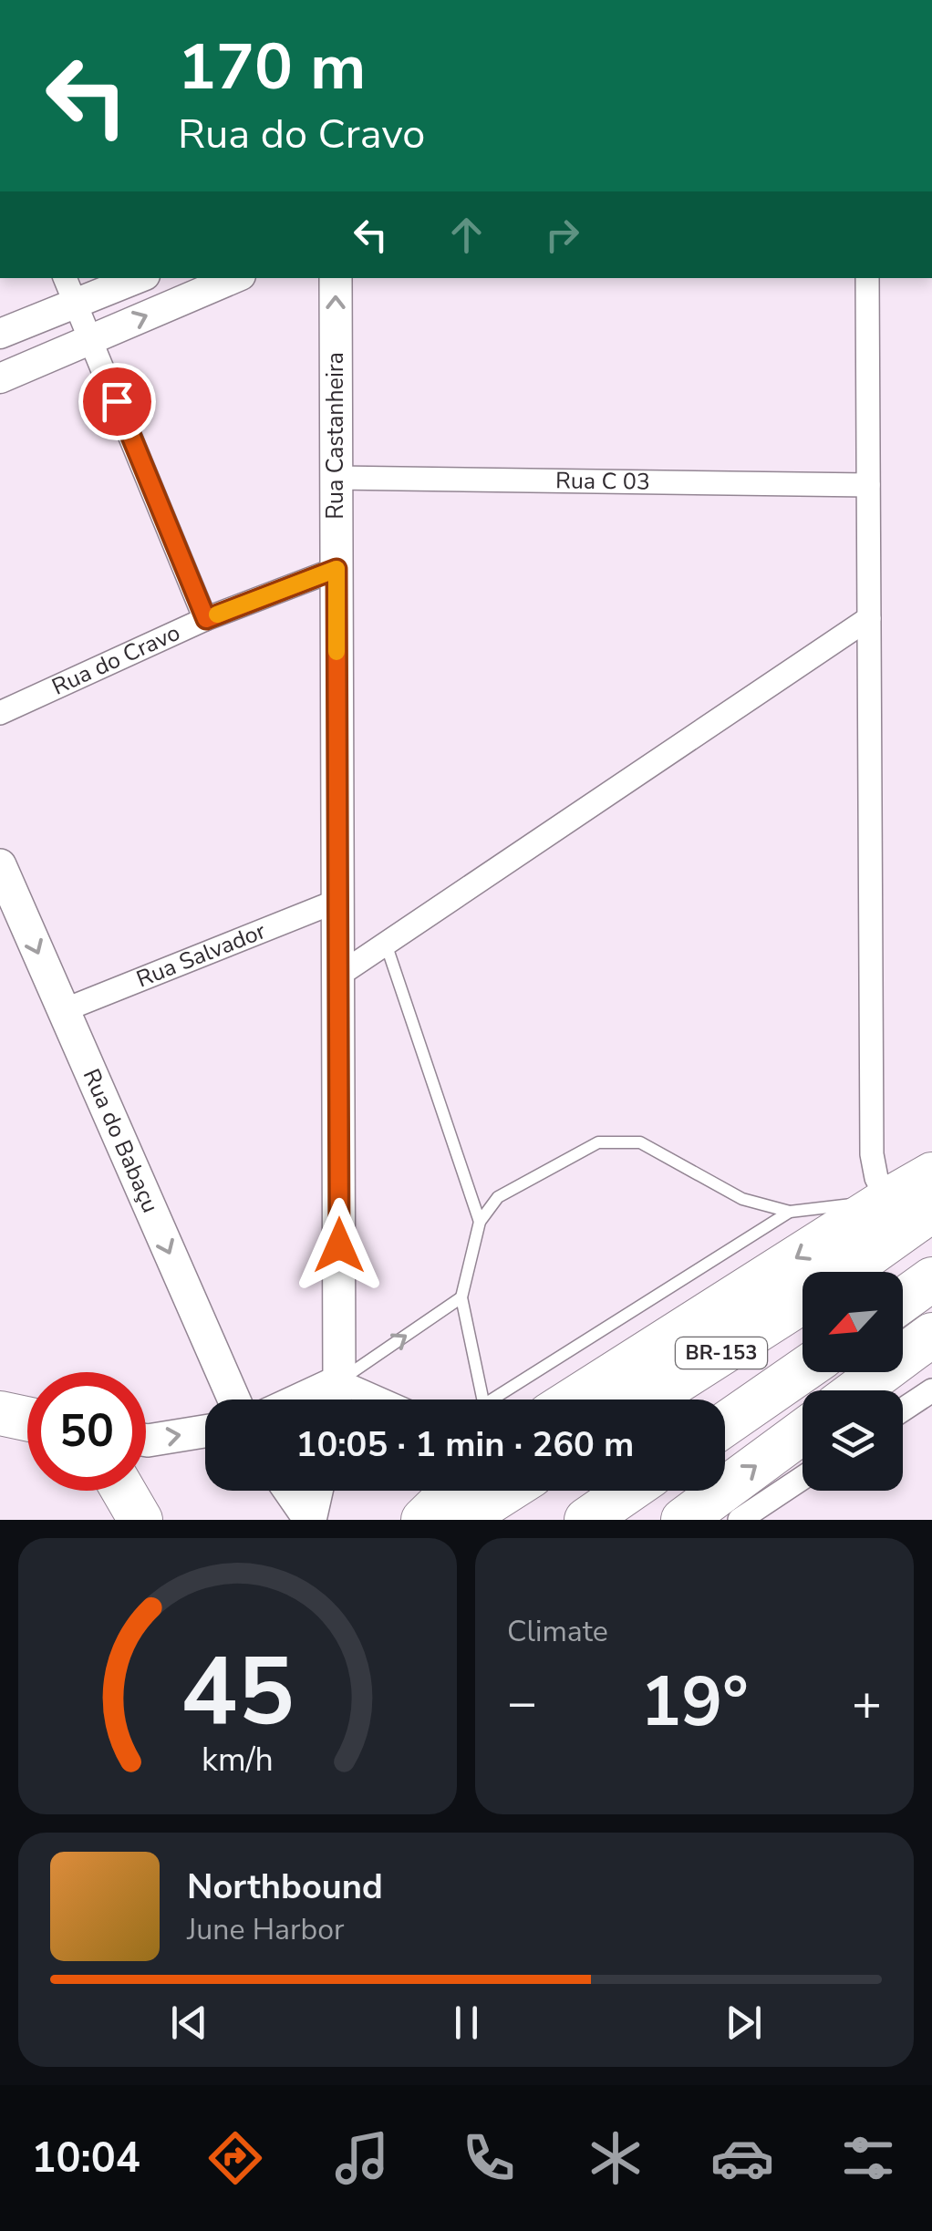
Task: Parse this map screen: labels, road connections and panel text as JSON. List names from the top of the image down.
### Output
{
  "streets": {
    "highway": ["BR-153"],
    "main road": ["Rua Castanheira", "Rua do Babaçu"],
    "street": ["Rua C 03", "Rua do Cravo", "Rua Salvador"]
  },
  "crossings": [
    ["Rua Castanheira", "Rua C 03"],
    ["Rua Castanheira", "Rua do Cravo"],
    ["Rua Castanheira", "Rua Salvador"],
    ["Rua Salvador", "Rua do Babaçu"]
  ],
  "one_way": ["Rua do Babaçu"],
  "north": "bottom left",
  "page": {
    "turn": ["170 m", "Rua do Cravo"],
    "limit": "50",
    "trip": "10:05 · 1 min · 260 m",
    "tile": "Climate",
    "heat": ["−", "19°", "+"],
    "song": ["Northbound", "June Harbor"],
    "tabs": "10:04",
    "gauge": ["45", "km/h"]
  }
}
